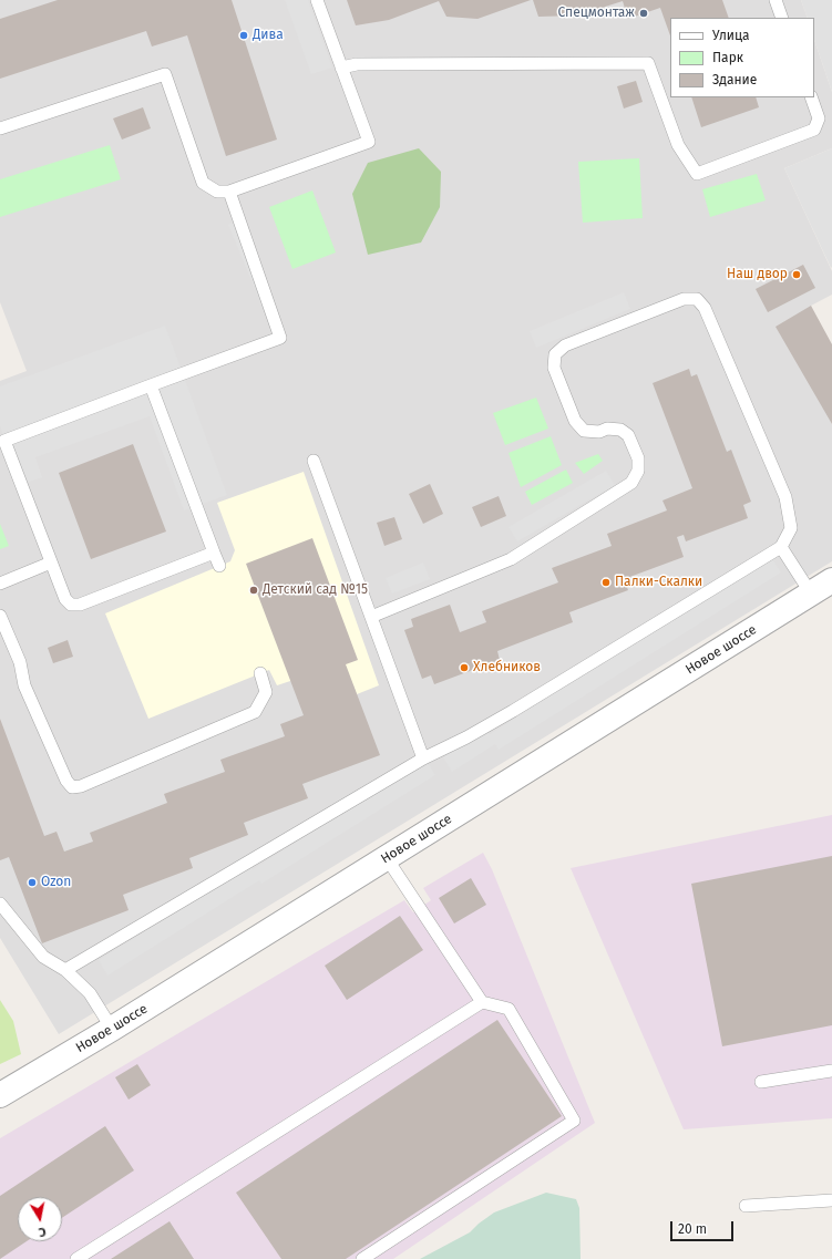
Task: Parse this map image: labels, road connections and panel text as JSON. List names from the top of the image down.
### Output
{
  "streets": {
    "street": ["Новое шоссе"]
  },
  "places": [
    "Спецмонтаж",
    "Дива",
    "Наш двор",
    "Палки-Скалки",
    "Детский сад №15",
    "Хлебников",
    "Ozon"
  ],
  "legend": ["Улица", "Парк", "Здание"],
  "scale_bar": "20 m",
  "north": "bottom"
}
